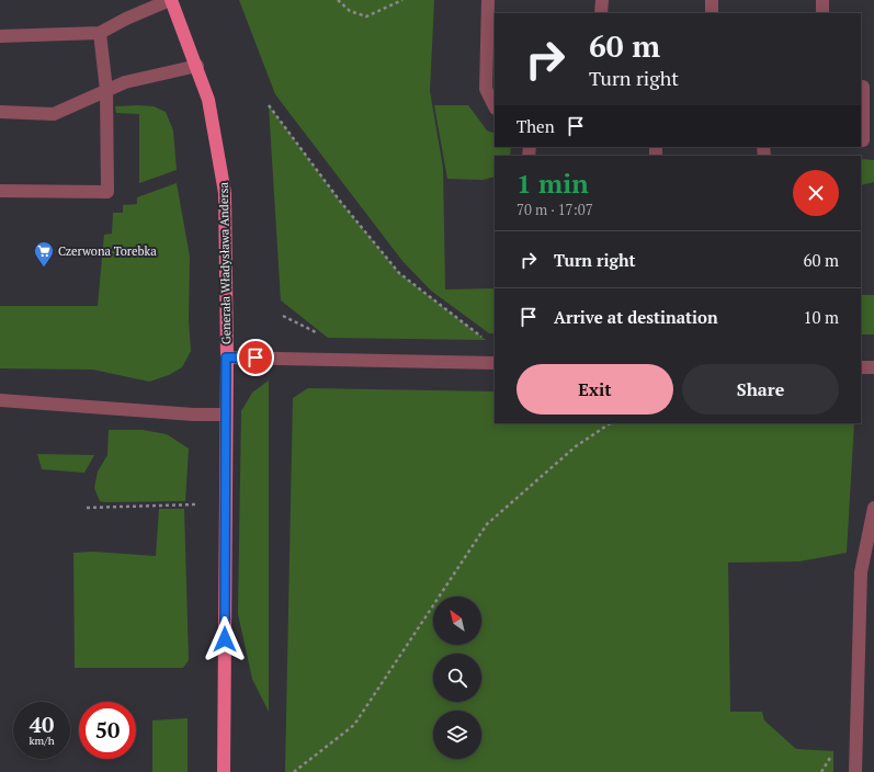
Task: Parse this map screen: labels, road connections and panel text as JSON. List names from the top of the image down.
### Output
{
  "streets": {
    "main road": ["Generała Władysława Andersa"]
  },
  "places": {
    "supermarket": ["Czerwona Torebka"]
  },
  "north": "top left",
  "page": {
    "turn": ["60 m", "Turn right"],
    "then": "Then",
    "heading": ["1 min", "70 m · 17:07"],
    "list": [
      {
        "name": "Turn right",
        "value": "60 m"
      },
      {
        "name": "Arrive at destination",
        "value": "10 m"
      }
    ],
    "buttons": ["Exit", "Share"],
    "speed": "40 km/h",
    "limit": "50"
  }
}
